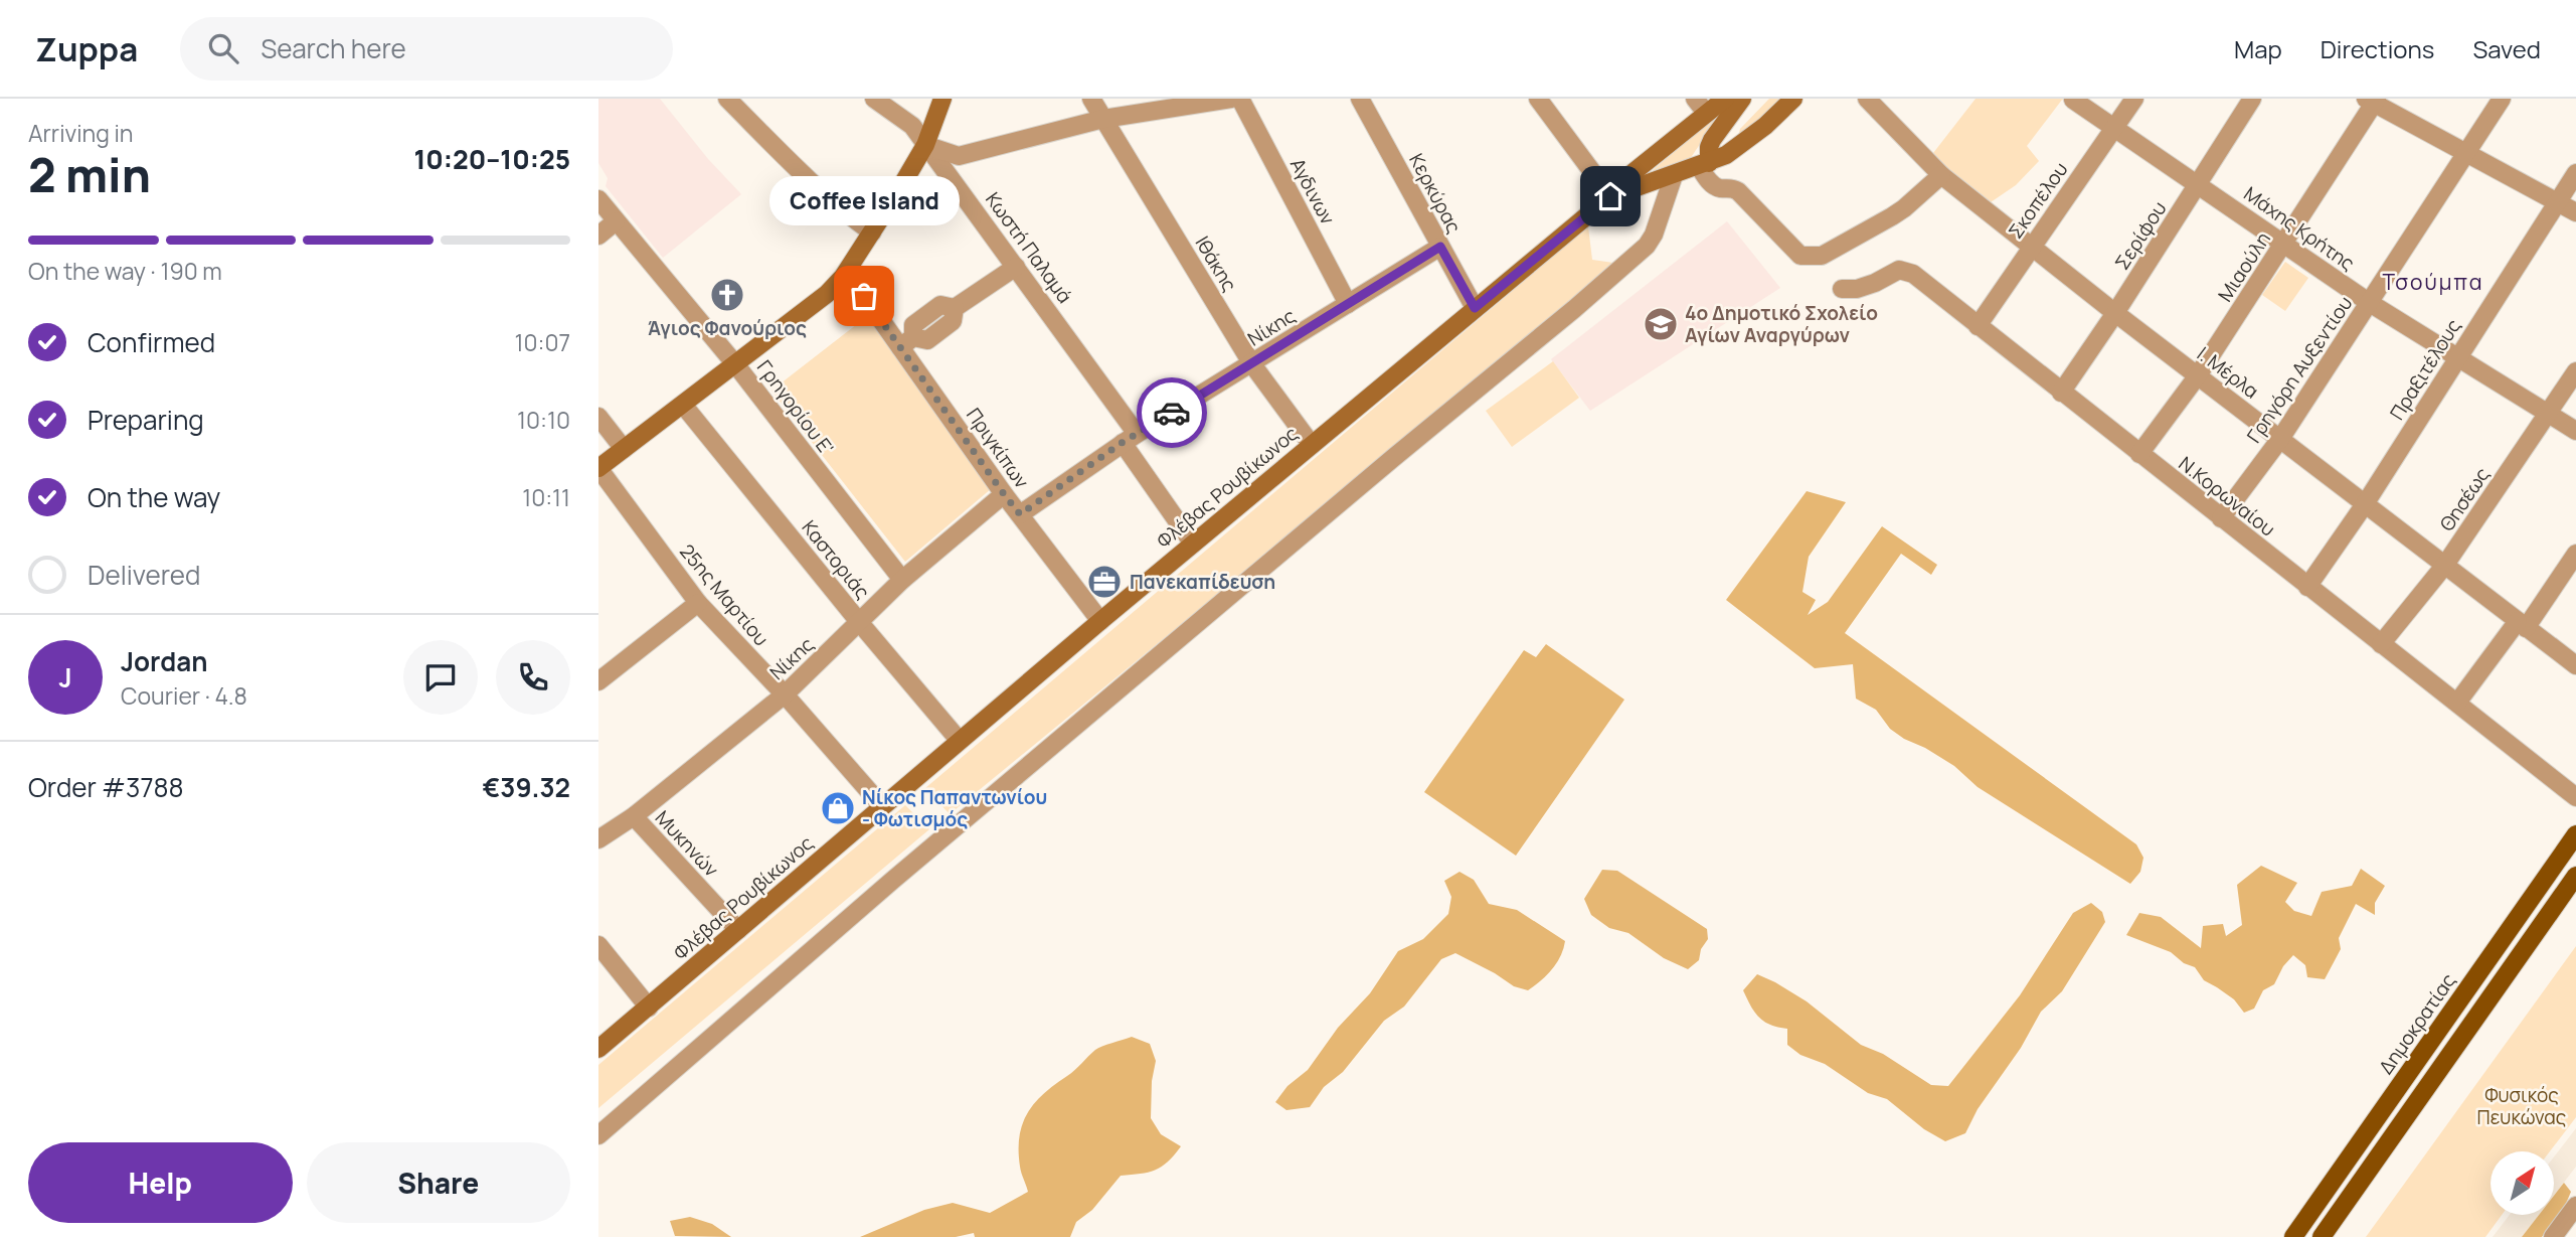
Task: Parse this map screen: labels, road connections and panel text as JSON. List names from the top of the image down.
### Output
{
  "streets": {
    "main road": ["Δημοκρατίας"],
    "street": [
      "Αγδινων",
      "Κερκύρας",
      "Σκοπέλου",
      "Μάχης Κρήτης",
      "Σερίφου",
      "Κωστή Παλαμά",
      "Ιθάκης",
      "Μιαούλη",
      "Νίκης",
      "Γρηγόρη Αυξεντίου",
      "Πραξιτέλους",
      "Ι. Μέρλα",
      "Γρηγορίου Ε'",
      "Πριγκίπων",
      "Φλέβας Ρουβίκωνος",
      "Ν.Κορωναίου",
      "Θησέως",
      "Καστοριάς",
      "25ης Μαρτίου",
      "Μυκηνών"
    ]
  },
  "crossings": [
    ["Αγδινων", "Νίκης"],
    ["Κερκύρας", "Νίκης"],
    ["Κερκύρας", "Φλέβας Ρουβίκωνος"],
    ["Σκοπέλου", "Μάχης Κρήτης"],
    ["Σκοπέλου", "Ι. Μέρλα"],
    ["Σκοπέλου", "Ν.Κορωναίου"],
    ["Μάχης Κρήτης", "Σερίφου"],
    ["Μάχης Κρήτης", "Μιαούλη"],
    ["Μάχης Κρήτης", "Γρηγόρη Αυξεντίου"],
    ["Μάχης Κρήτης", "Πραξιτέλους"],
    ["Μάχης Κρήτης", "Θησέως"],
    ["Σερίφου", "Ι. Μέρλα"],
    ["Σερίφου", "Ν.Κορωναίου"],
    ["Κωστή Παλαμά", "Νίκης"],
    ["Κωστή Παλαμά", "Φλέβας Ρουβίκωνος"],
    ["Ιθάκης", "Νίκης"],
    ["Ιθάκης", "Φλέβας Ρουβίκωνος"],
    ["Μιαούλη", "Ι. Μέρλα"],
    ["Μιαούλη", "Ν.Κορωναίου"],
    ["Νίκης", "Γρηγορίου Ε'"],
    ["Νίκης", "Πριγκίπων"],
    ["Νίκης", "Καστοριάς"],
    ["Νίκης", "25ης Μαρτίου"],
    ["Νίκης", "Μυκηνών"],
    ["Γρηγόρη Αυξεντίου", "Ι. Μέρλα"],
    ["Γρηγόρη Αυξεντίου", "Ν.Κορωναίου"],
    ["Πραξιτέλους", "Ι. Μέρλα"],
    ["Πραξιτέλους", "Ν.Κορωναίου"],
    ["Ι. Μέρλα", "Θησέως"],
    ["Πριγκίπων", "Φλέβας Ρουβίκωνος"],
    ["Φλέβας Ρουβίκωνος", "Καστοριάς"],
    ["Φλέβας Ρουβίκωνος", "25ης Μαρτίου"],
    ["Φλέβας Ρουβίκωνος", "Μυκηνών"],
    ["Ν.Κορωναίου", "Θησέως"]
  ],
  "districts": ["Τσούμπα"],
  "parks": ["Φυσικός Πευκώνας"],
  "places": {
    "church": ["Άγιος Φανούριος"],
    "other": ["Coffee Island"],
    "school or university": ["4ο Δημοτικό Σχολείο Αγίων Αναργύρων"],
    "office": ["Πανεκαπίδευση"],
    "shop": ["Νίκος Παπαντωνίου - Φωτισμός"]
  },
  "north": "top right",
  "page": {
    "header": "Zuppa",
    "search": "Search here",
    "nav": ["Map", "Directions", "Saved"],
    "heading": ["2 min", "Arriving in", "10:20–10:25"],
    "panel": [
      "Jordan",
      "Courier · 4.8",
      "Order #3788",
      "€39.32"
    ],
    "bubble": "Coffee Island",
    "bar": "On the way · 190 m",
    "list": [
      ["Confirmed", "10:07"],
      ["Preparing", "10:10"],
      ["On the way", "10:11"],
      "Delivered"
    ],
    "round": "J",
    "buttons": ["Help", "Share"]
  }
}
